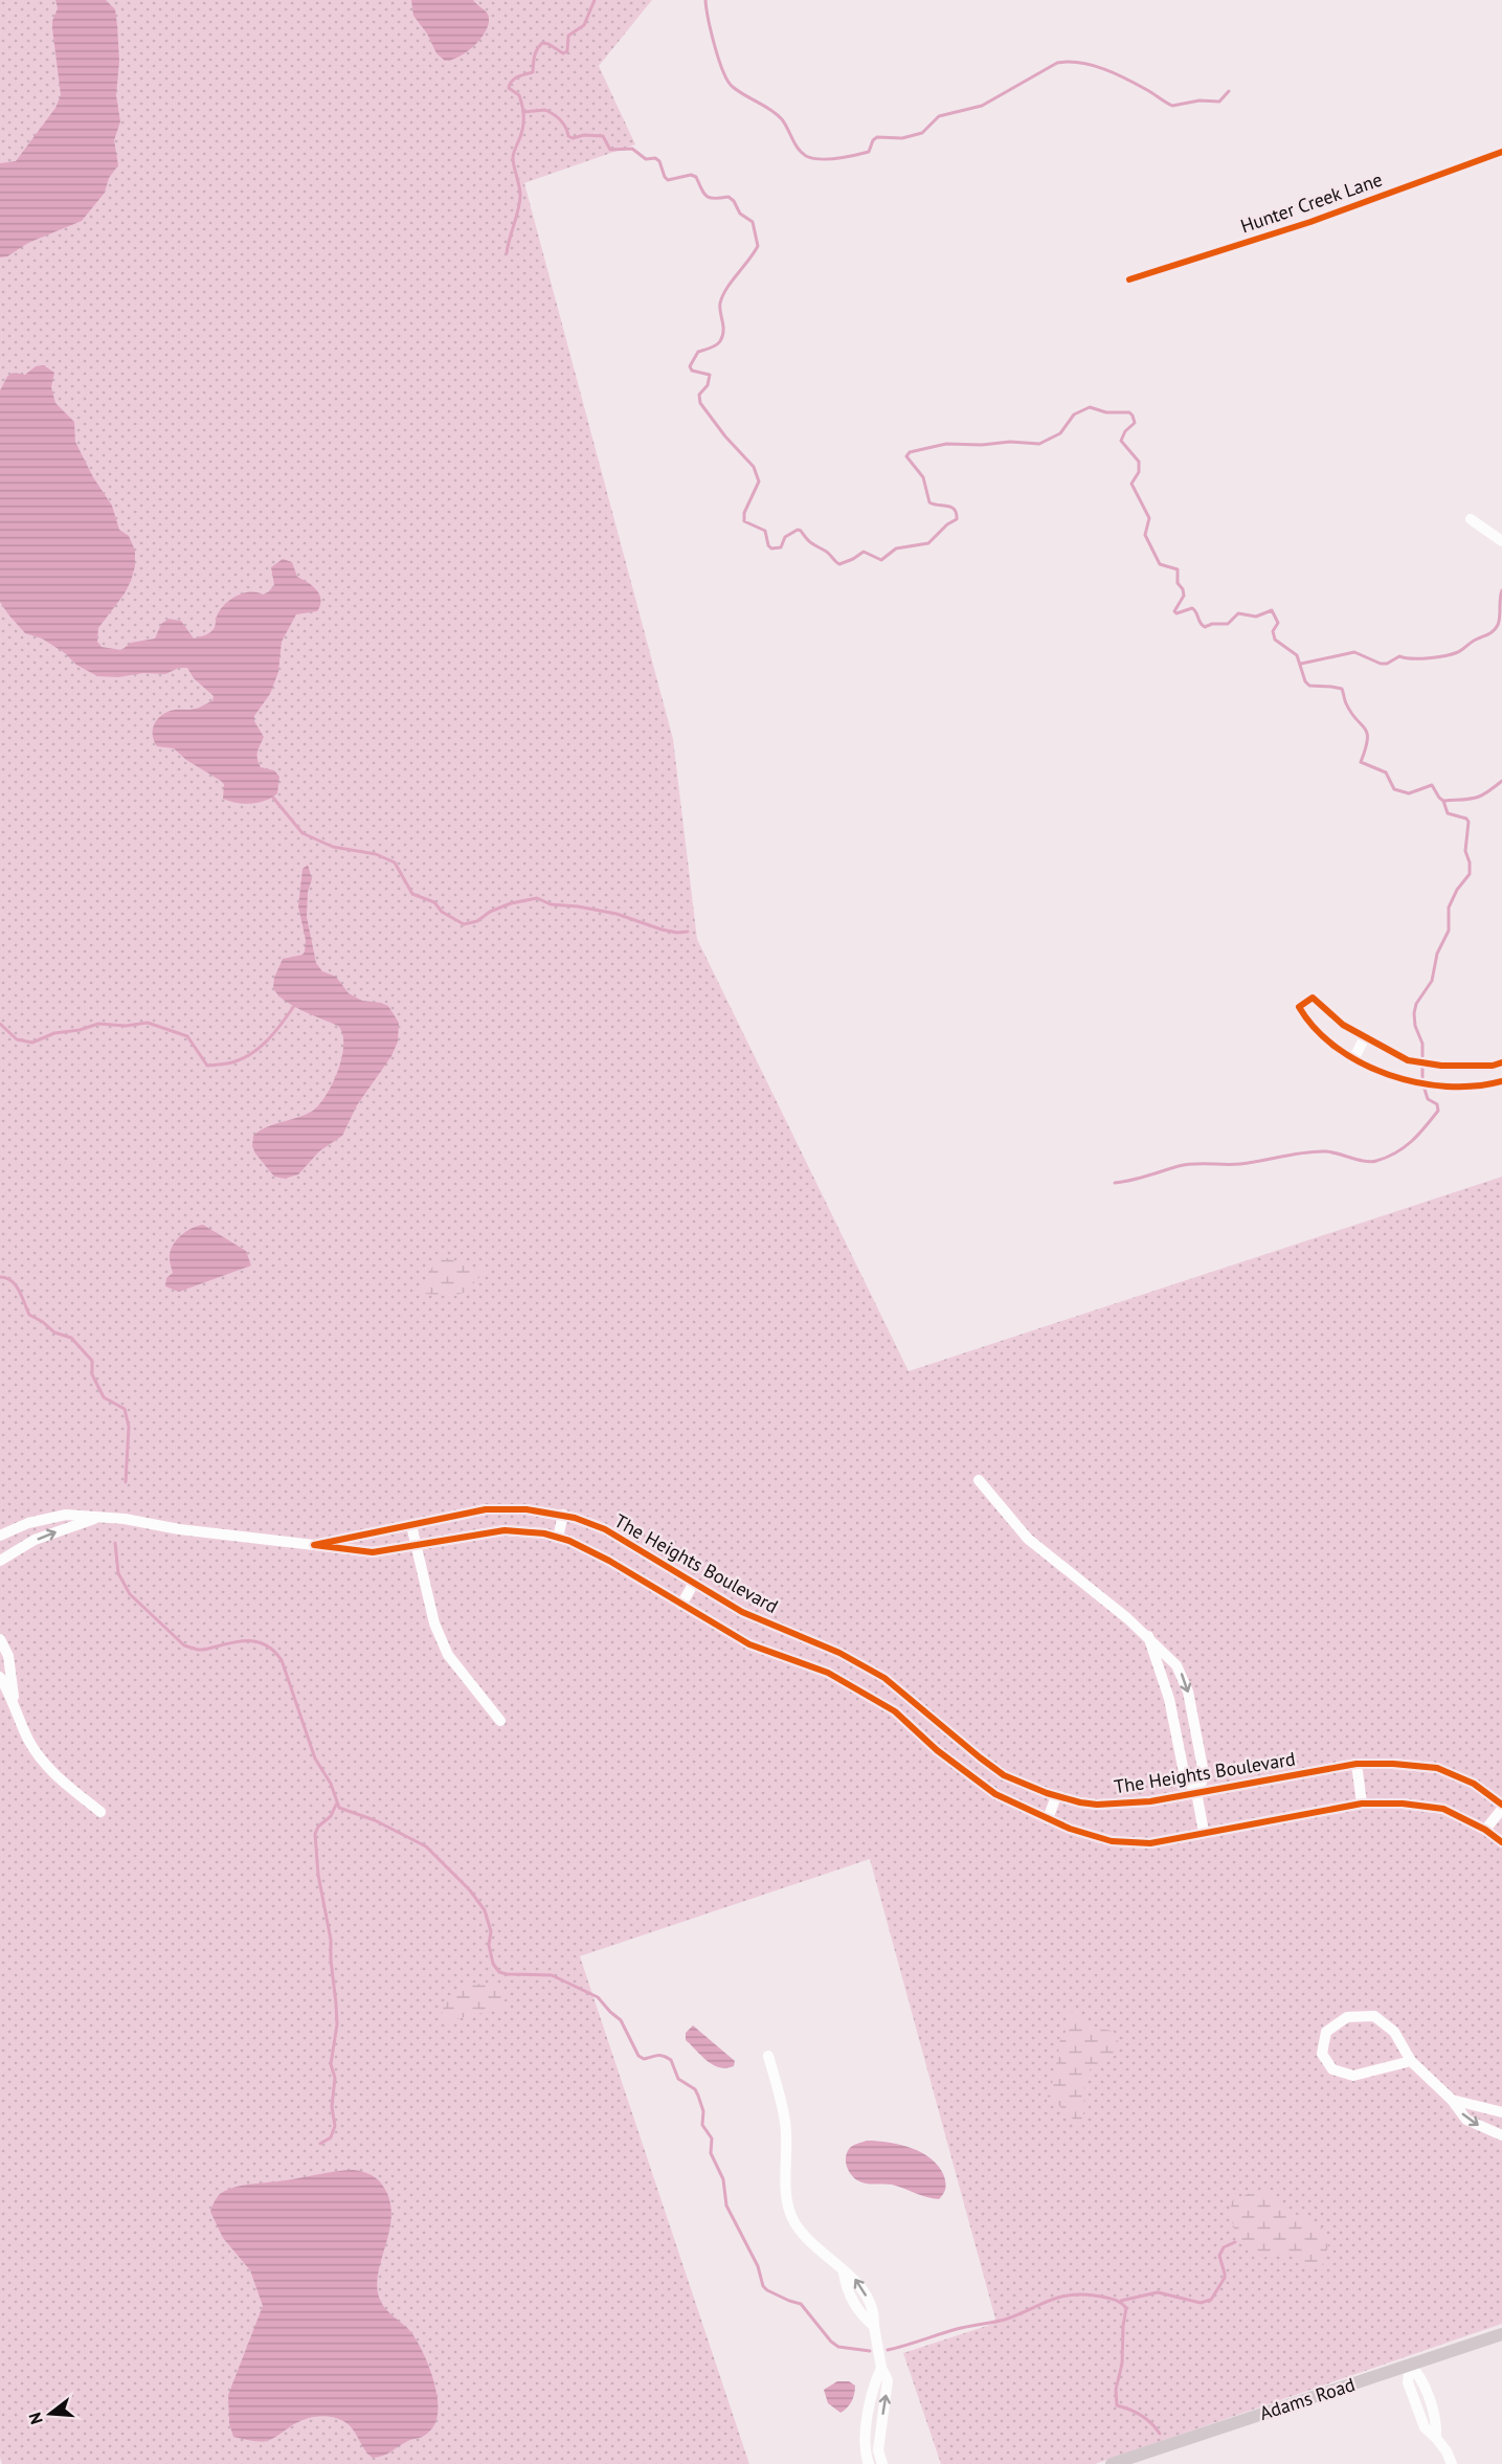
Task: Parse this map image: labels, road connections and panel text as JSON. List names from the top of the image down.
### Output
{
  "streets": {
    "main road": ["Adams Road"],
    "street": ["Hunter Creek Lane", "The Heights Boulevard"]
  },
  "north": "left"
}
